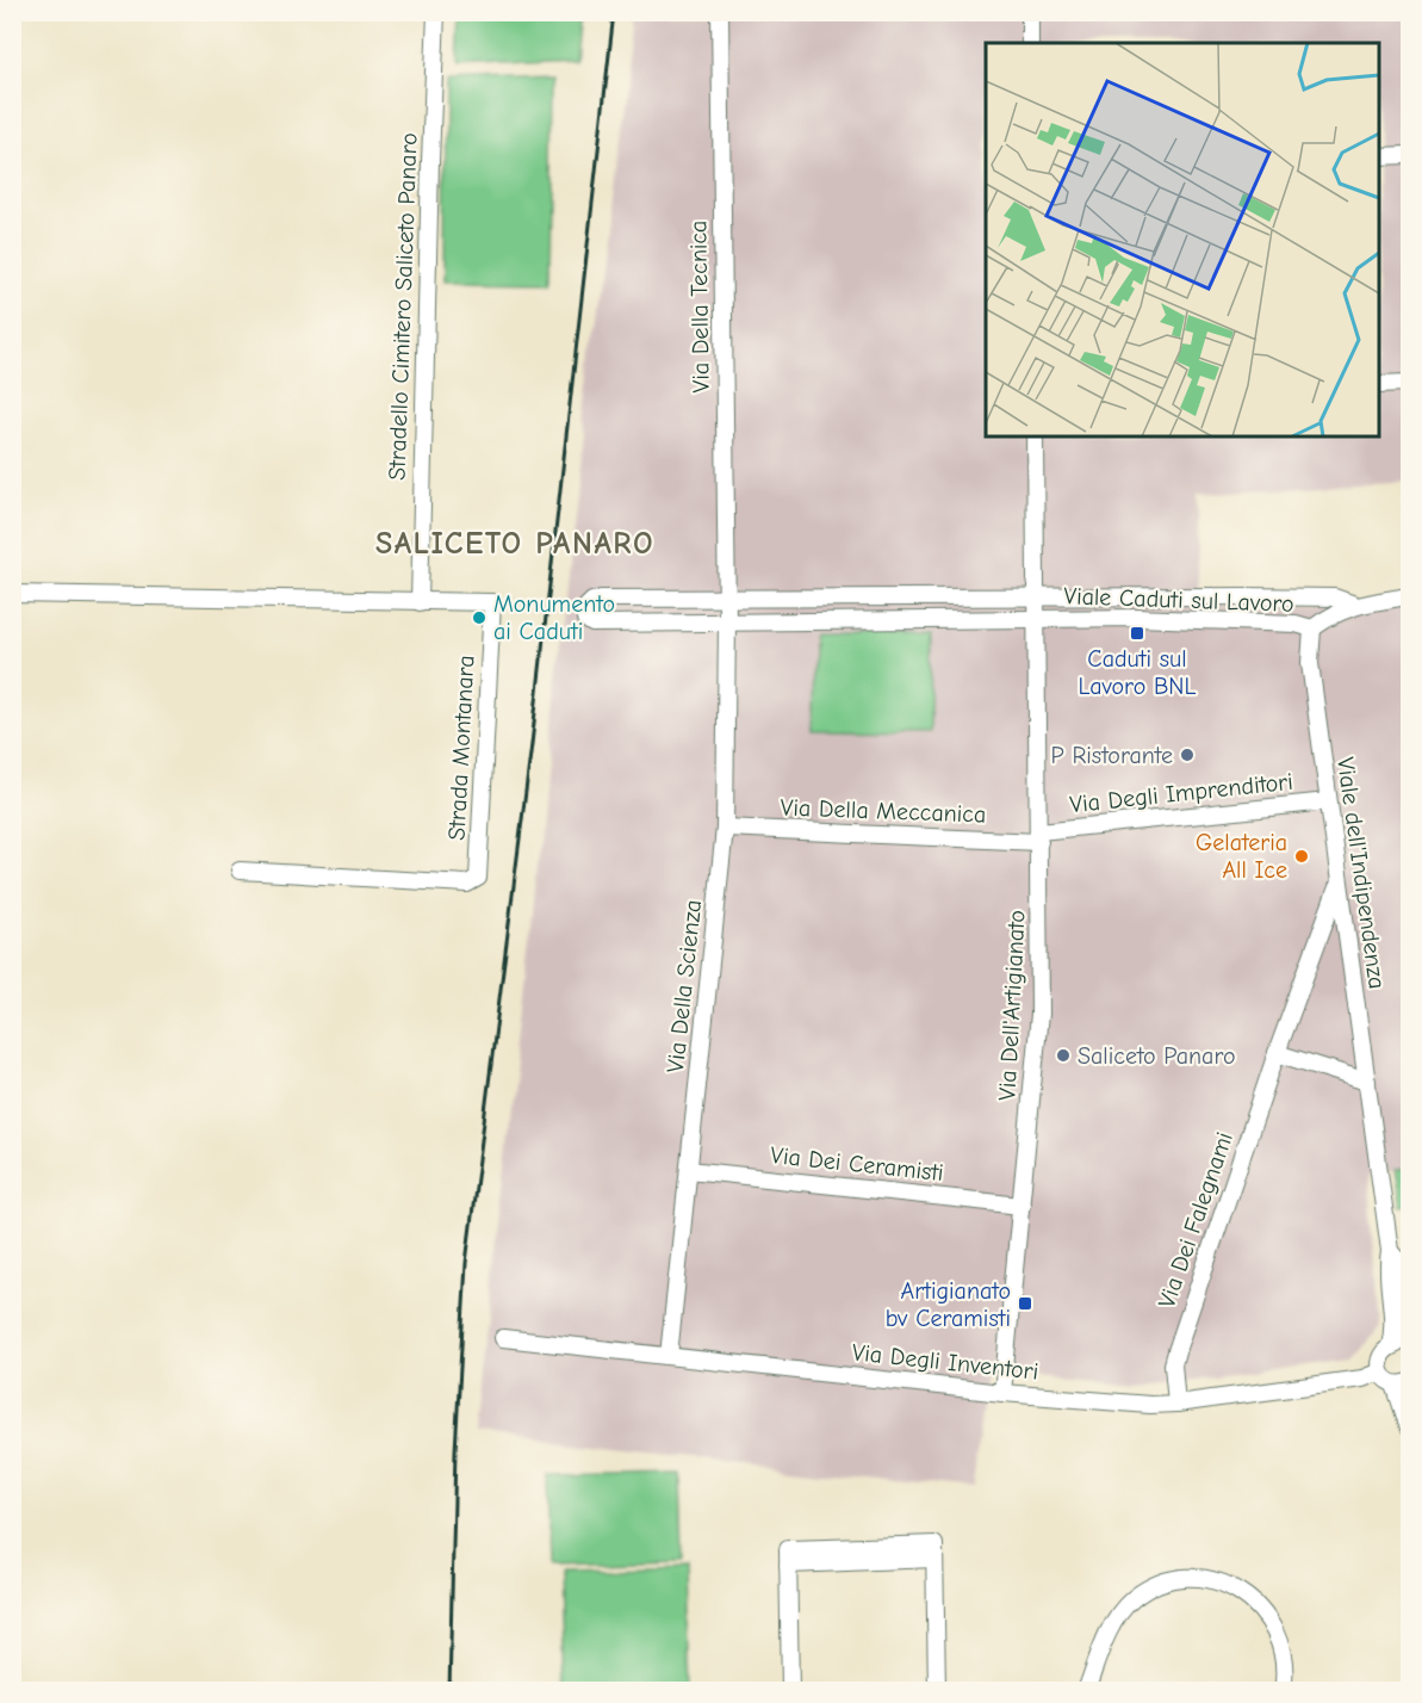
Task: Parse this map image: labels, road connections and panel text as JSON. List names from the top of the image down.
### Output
{
  "streets": {
    "street": [
      "Stradello Cimitero Saliceto Panaro",
      "Via Della Tecnica",
      "Viale Caduti sul Lavoro",
      "Strada Montanara",
      "Via Degli Imprenditori",
      "Via Della Meccanica",
      "Viale dell'Indipendenza",
      "Via Della Scienza",
      "Via Dell'Artigianato",
      "Via Dei Ceramisti",
      "Via Dei Falegnami",
      "Via Degli Inventori"
    ]
  },
  "crossings": [
    ["Stradello Cimitero Saliceto Panaro", "Strada Montanara"],
    ["Via Della Tecnica", "Viale Caduti sul Lavoro"],
    ["Viale Caduti sul Lavoro", "Viale dell'Indipendenza"],
    ["Viale Caduti sul Lavoro", "Via Della Scienza"],
    ["Viale Caduti sul Lavoro", "Via Dell'Artigianato"],
    ["Via Degli Imprenditori", "Via Della Meccanica"],
    ["Via Degli Imprenditori", "Viale dell'Indipendenza"],
    ["Via Degli Imprenditori", "Via Dell'Artigianato"],
    ["Via Della Meccanica", "Via Della Scienza"],
    ["Via Della Meccanica", "Via Dell'Artigianato"],
    ["Viale dell'Indipendenza", "Via Dei Falegnami"],
    ["Viale dell'Indipendenza", "Via Degli Inventori"],
    ["Via Della Scienza", "Via Dei Ceramisti"],
    ["Via Della Scienza", "Via Degli Inventori"],
    ["Via Dell'Artigianato", "Via Dei Ceramisti"],
    ["Via Dell'Artigianato", "Via Degli Inventori"],
    ["Via Dei Falegnami", "Via Degli Inventori"]
  ],
  "districts": ["SALICETO PANARO"],
  "places": {
    "other": [
      "Monumento ai Caduti",
      "P Ristorante",
      "Gelateria All Ice",
      "Saliceto Panaro"
    ],
    "transit": ["Caduti sul Lavoro BNL", "Artigianato bv Ceramisti"]
  }
}
